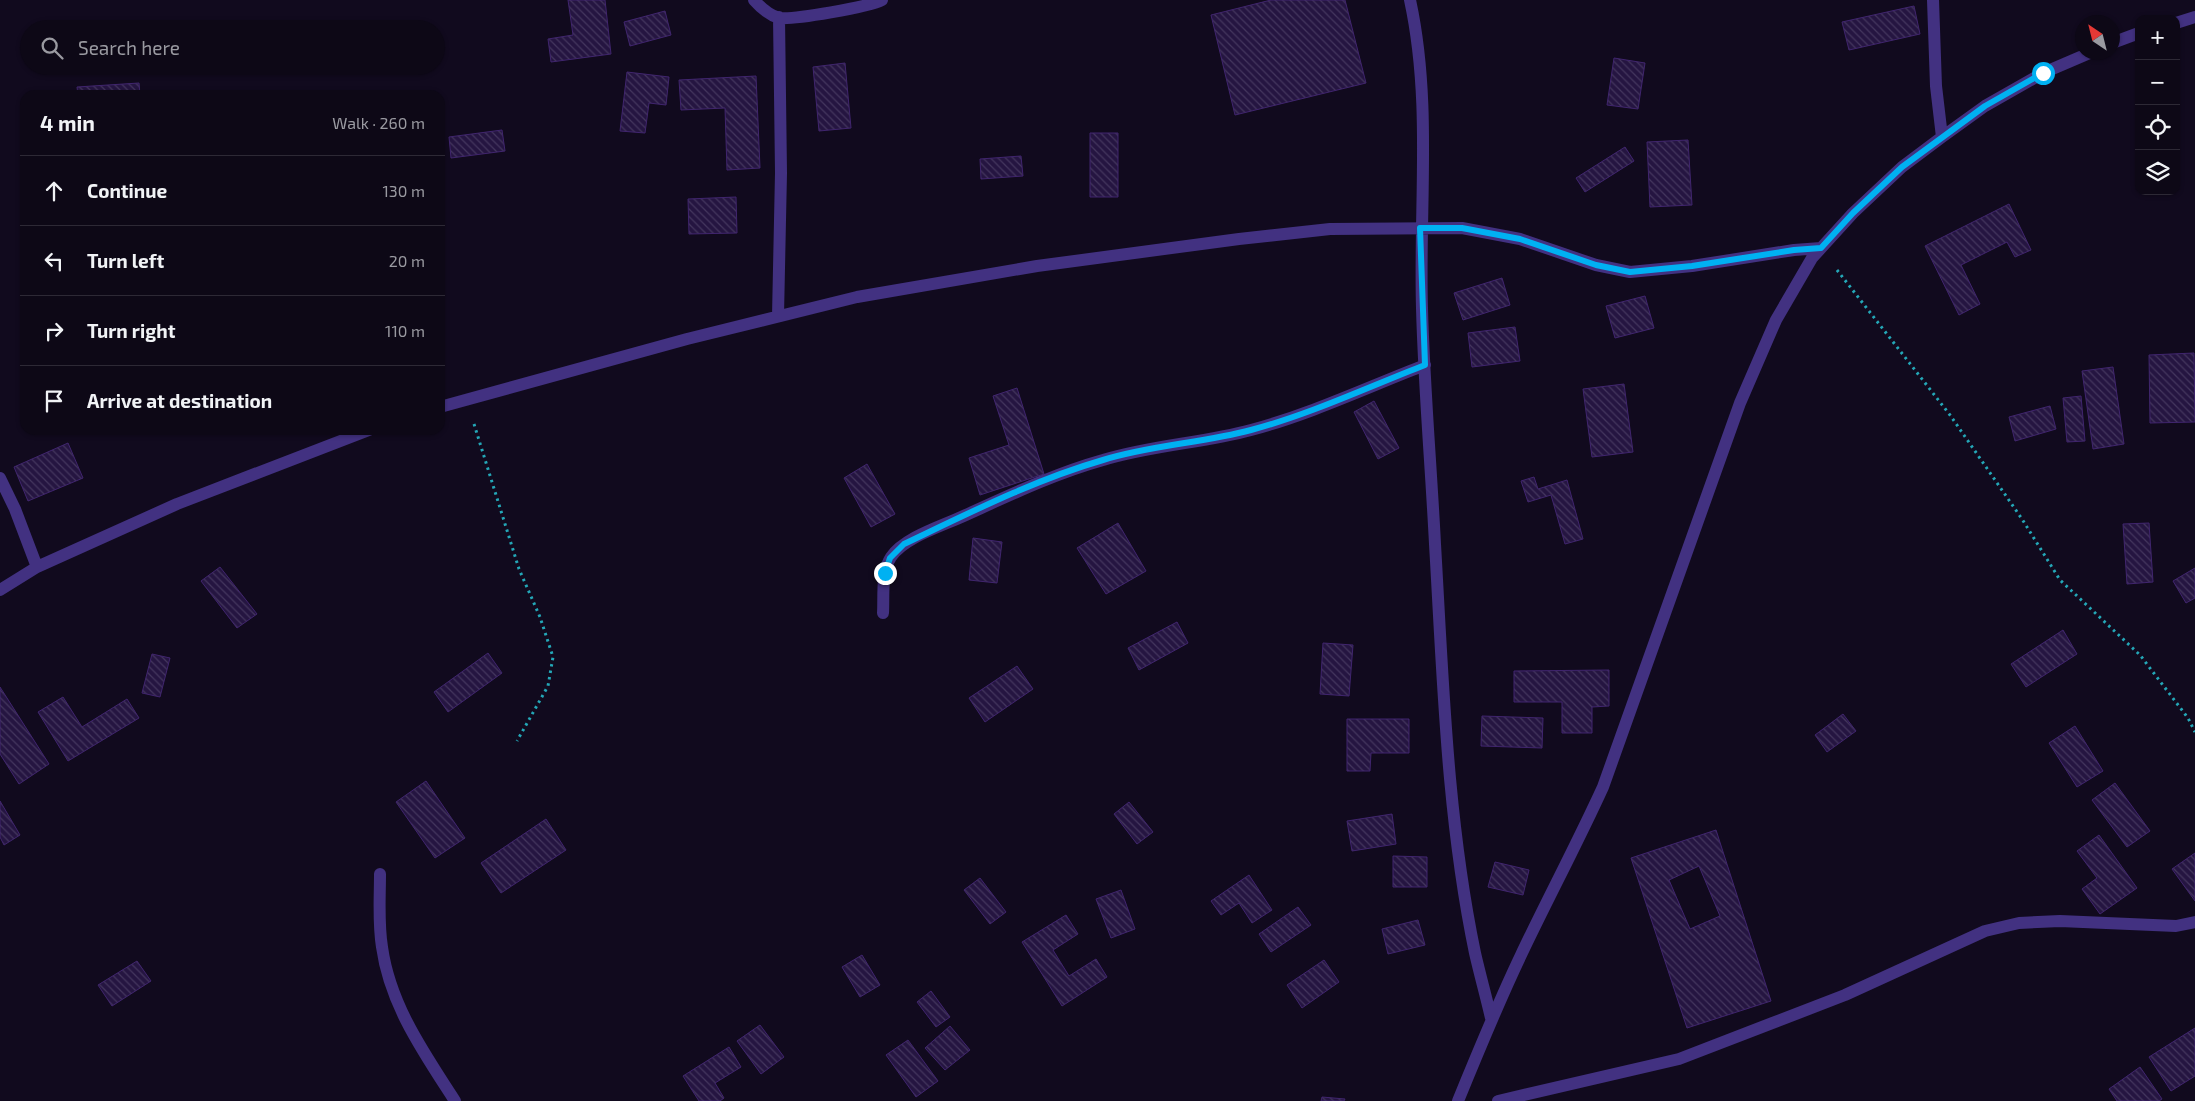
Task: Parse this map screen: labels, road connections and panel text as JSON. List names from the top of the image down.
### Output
{
  "north": "top left",
  "page": {
    "map_buttons": ["+", "−"],
    "search": "Search here",
    "heading": ["4 min", "Walk · 260 m"],
    "list": [
      ["Continue", "130 m"],
      ["Turn left", "20 m"],
      ["Turn right", "110 m"],
      "Arrive at destination"
    ]
  }
}
